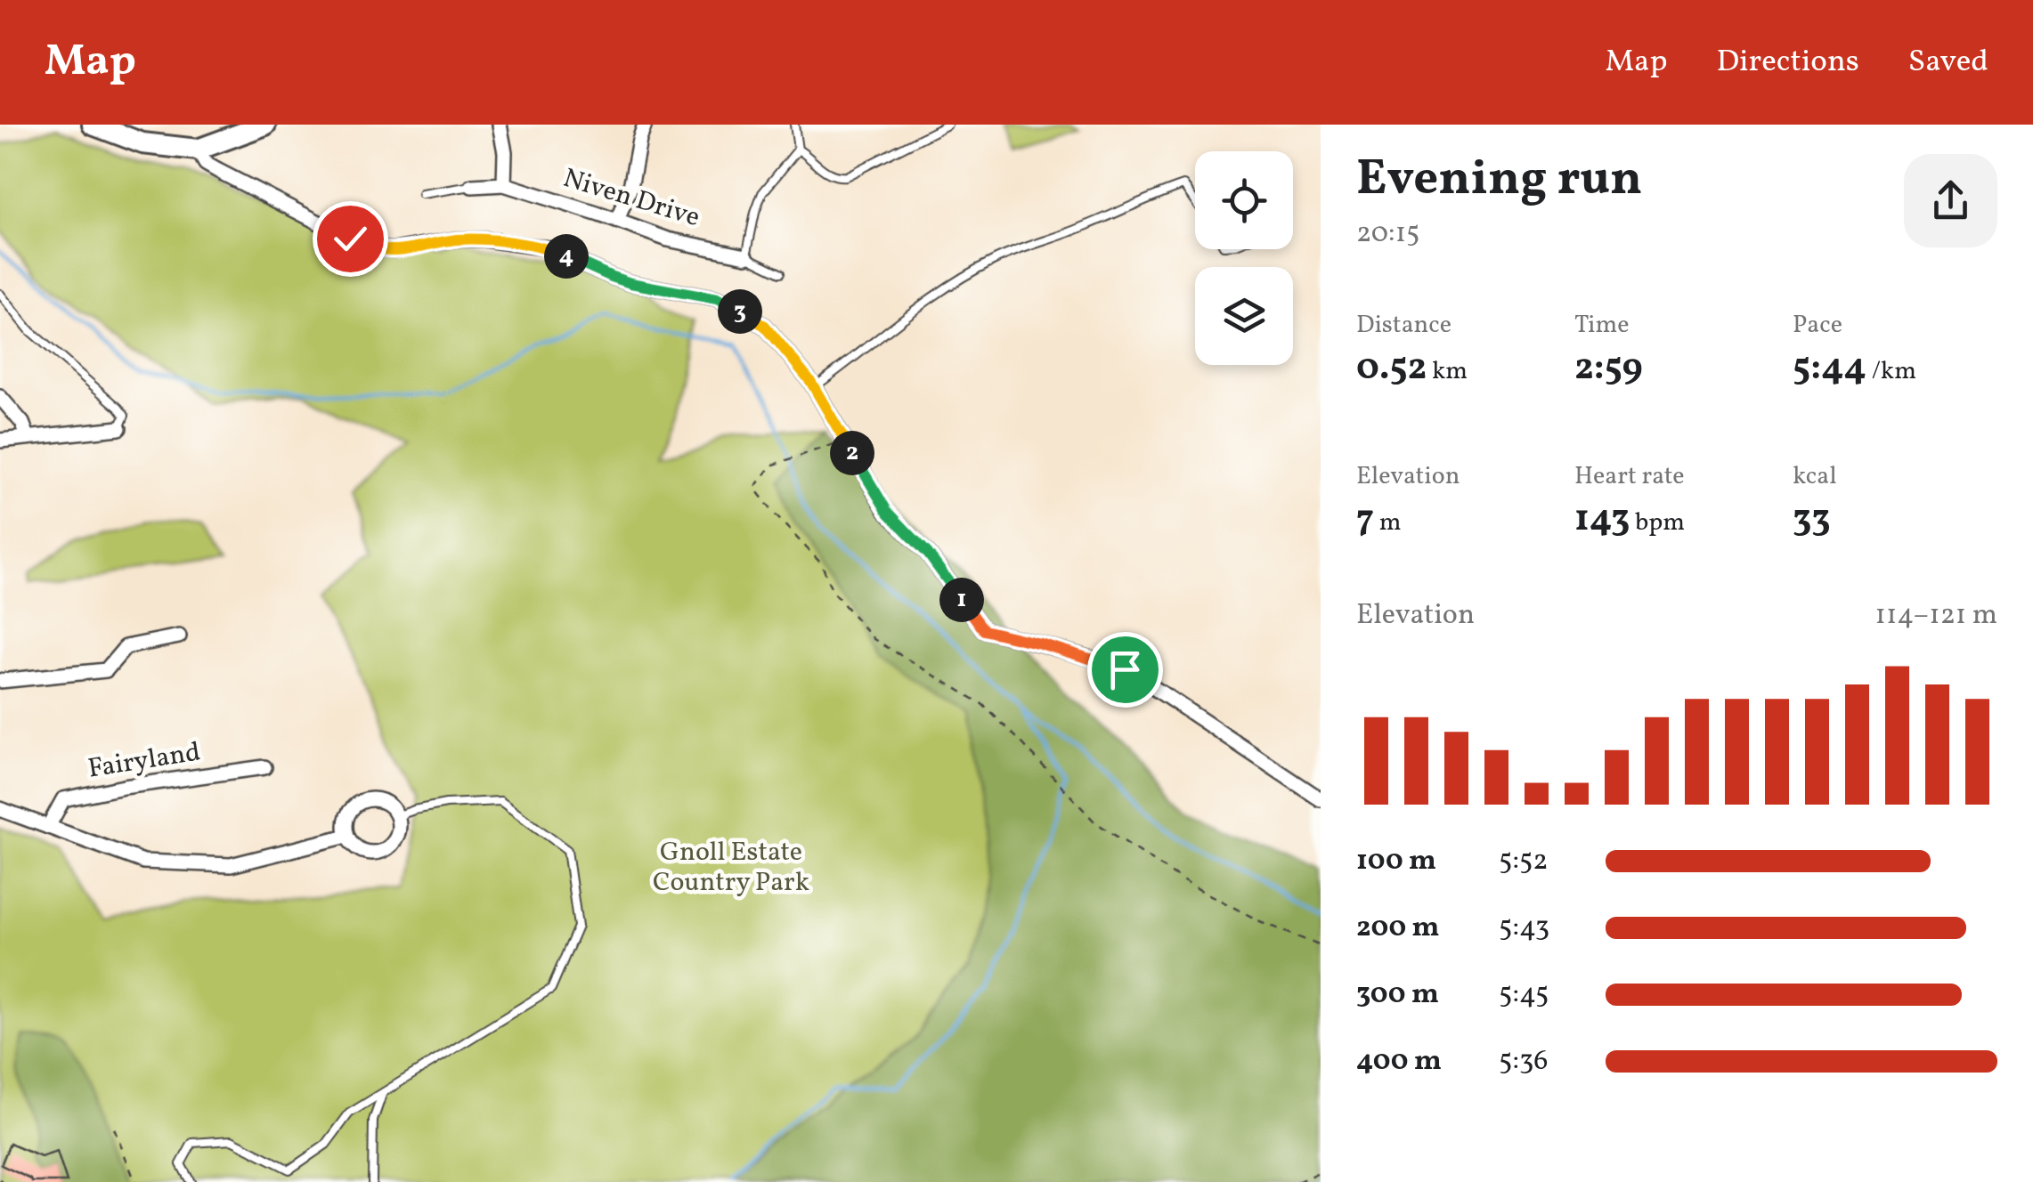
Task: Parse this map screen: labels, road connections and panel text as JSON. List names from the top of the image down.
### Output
{
  "streets": {
    "street": ["Niven Drive", "Fairyland"]
  },
  "parks": ["Gnoll Estate Country Park"],
  "page": {
    "header": "Map",
    "nav": ["Map", "Directions", "Saved"],
    "heading": ["Evening run", "20:15"],
    "pins": [
      "4",
      "3",
      "2",
      "1"
    ],
    "stats": [
      ["Distance", "0.52 km"],
      ["Time", "2:59"],
      ["Pace", "5:44 /km"],
      ["Elevation", "7 m"],
      ["Heart rate", "143 bpm"],
      ["kcal", "33"]
    ],
    "chart": ["Elevation", "114–121 m"],
    "list": [
      {
        "name": "100 m",
        "note": "5:52"
      },
      {
        "name": "200 m",
        "note": "5:43"
      },
      {
        "name": "300 m",
        "note": "5:45"
      },
      {
        "name": "400 m",
        "note": "5:36"
      }
    ]
  }
}
